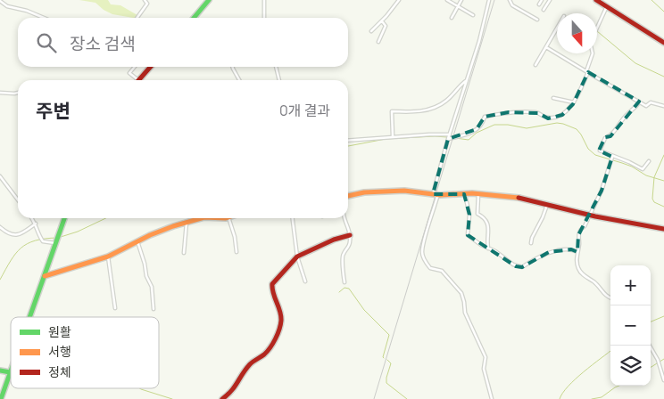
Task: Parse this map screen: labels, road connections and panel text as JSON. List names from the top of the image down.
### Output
{
  "legend": ["원활", "서행", "정체"],
  "north": "bottom",
  "page": {
    "search": "장소 검색",
    "heading": ["주변", "0개 결과"],
    "map_buttons": ["+", "−"]
  }
}
